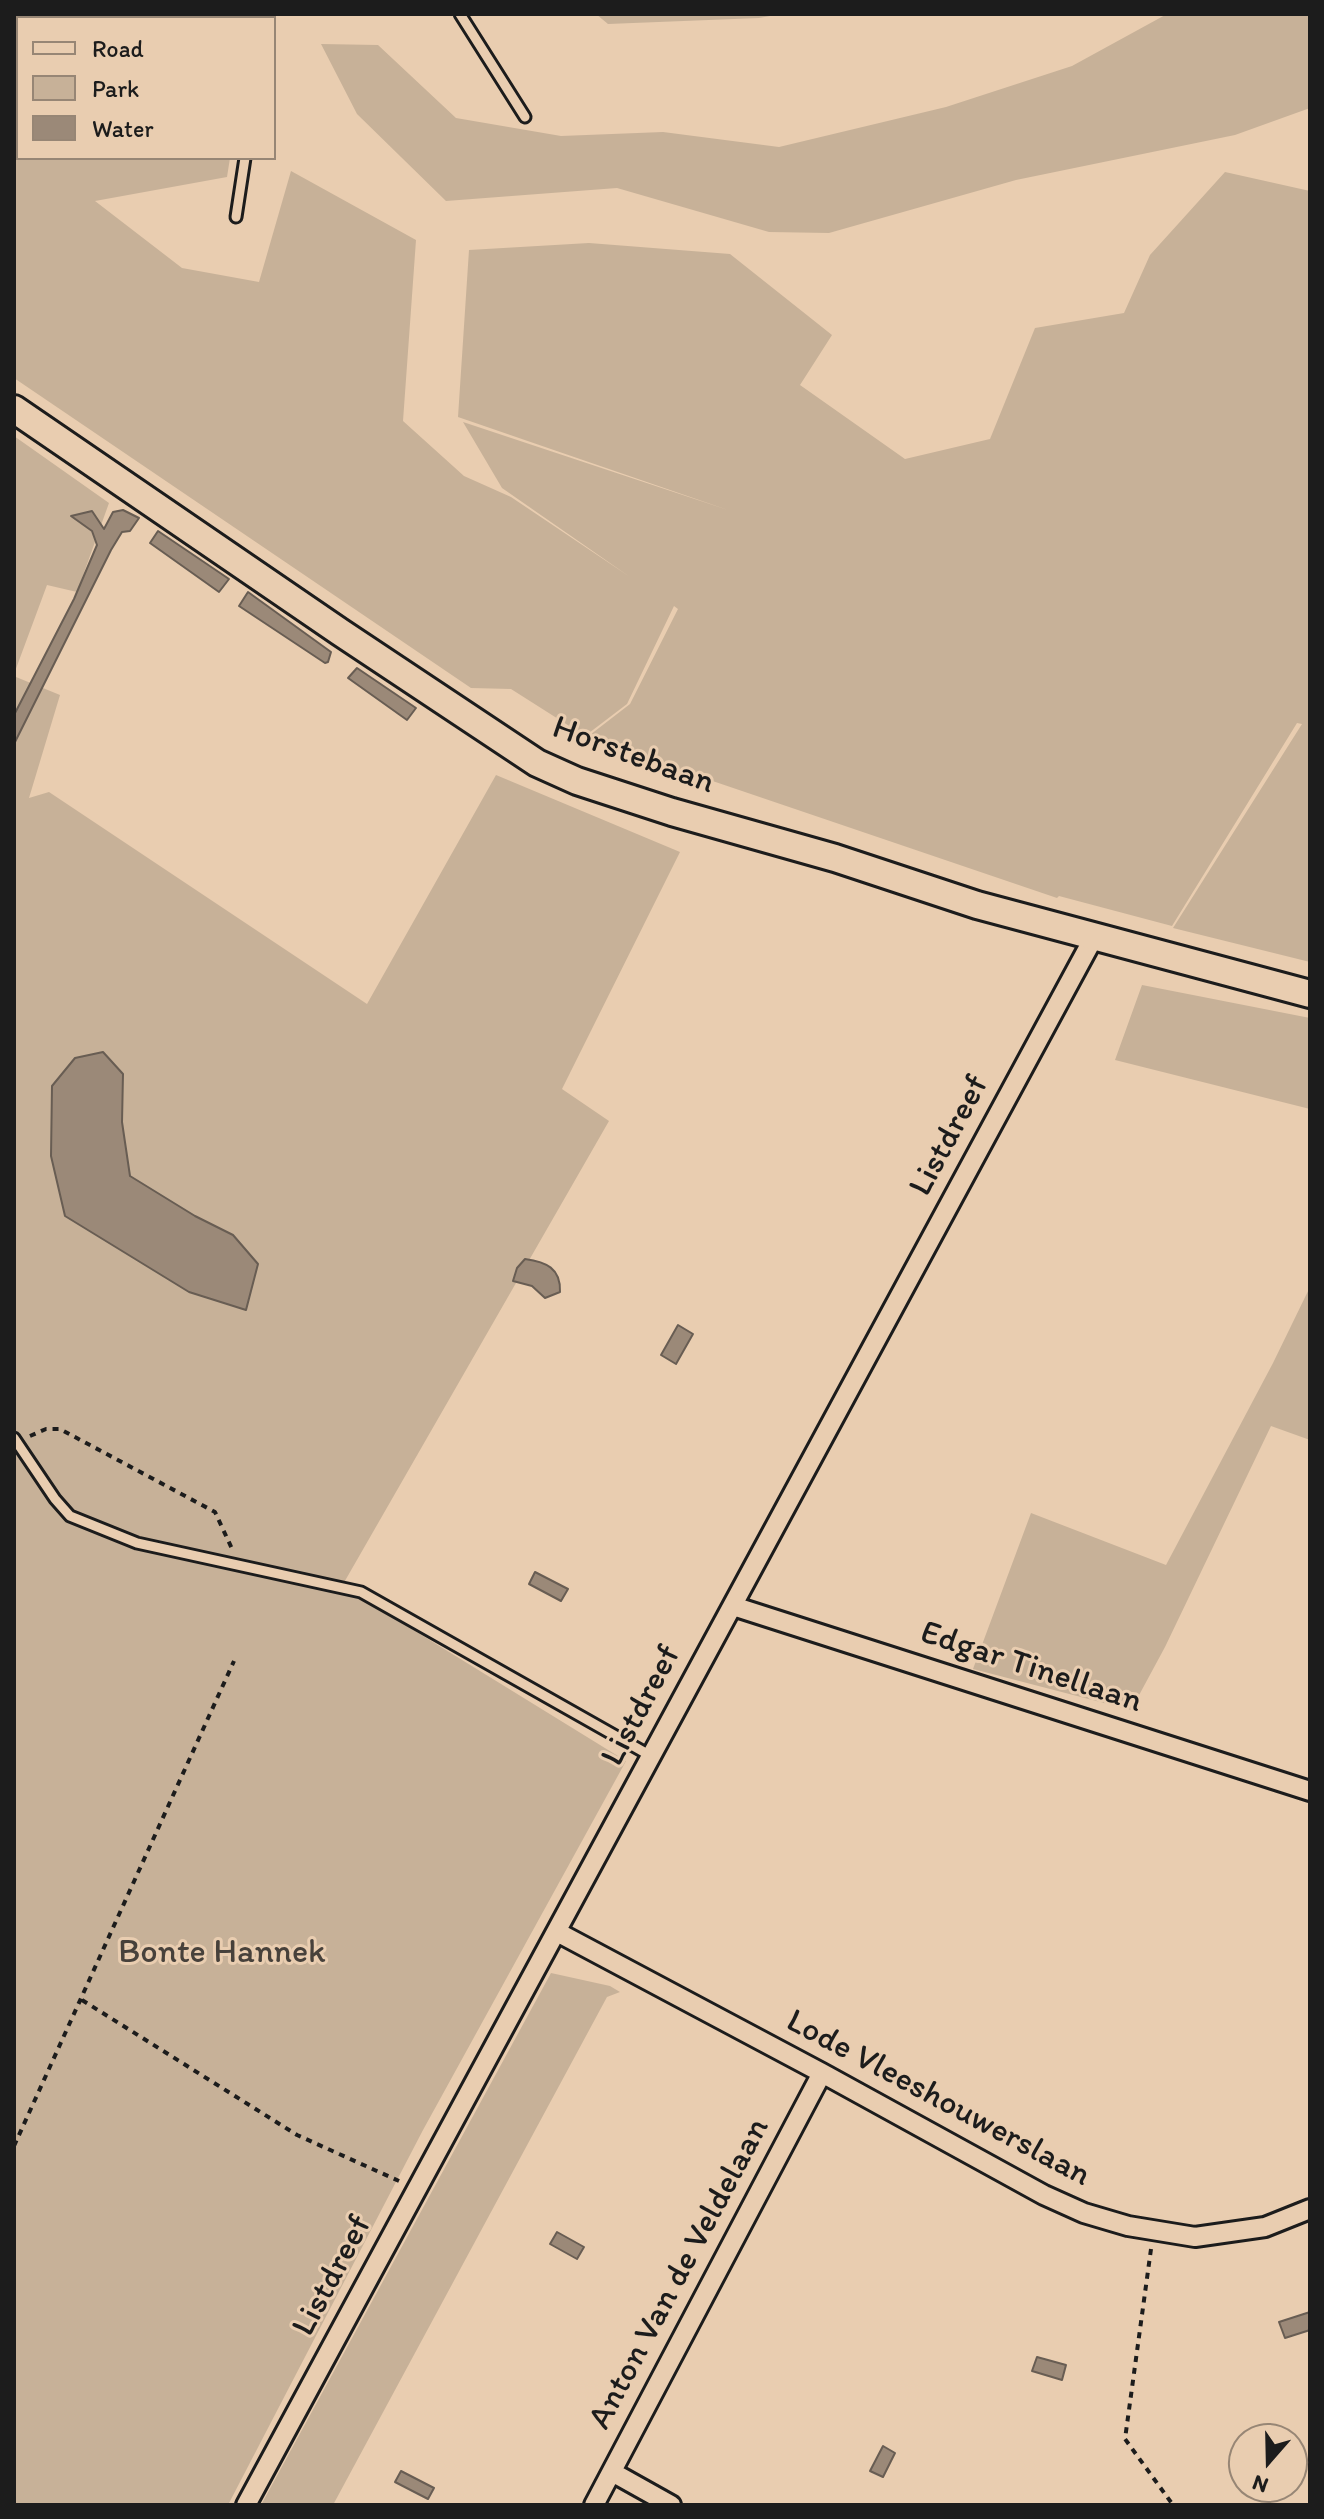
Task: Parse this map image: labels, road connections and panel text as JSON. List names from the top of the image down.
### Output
{
  "streets": {
    "street": [
      "Horstebaan",
      "Listdreef",
      "Edgar Tinellaan",
      "Lode Vleeshouwerslaan",
      "Anton Van de Veldelaan"
    ]
  },
  "crossings": [
    ["Horstebaan", "Listdreef"],
    ["Listdreef", "Edgar Tinellaan"],
    ["Listdreef", "Lode Vleeshouwerslaan"],
    ["Lode Vleeshouwerslaan", "Anton Van de Veldelaan"]
  ],
  "parks": ["Bonte Hannek"],
  "legend": ["Road", "Park", "Water"],
  "north": "bottom"
}
